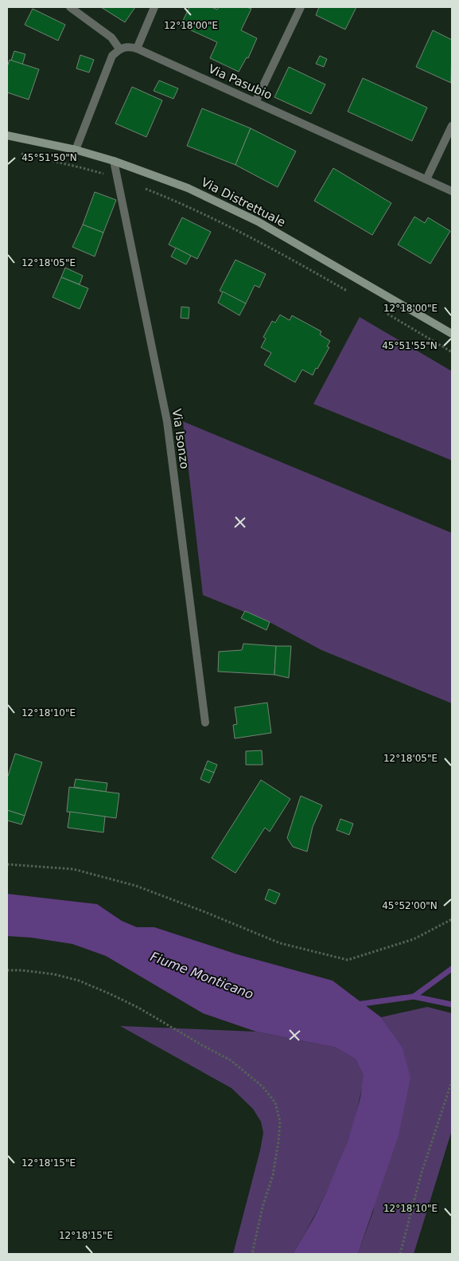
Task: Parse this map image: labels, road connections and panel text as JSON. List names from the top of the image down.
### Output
{
  "streets": {
    "main road": ["Via Distrettuale"],
    "street": ["Via Pasubio", "Via Isonzo"]
  },
  "crossings": [
    ["Via Distrettuale", "Via Isonzo"]
  ],
  "water": ["Fiume Monticano"],
  "coordinates": [
    "12°18'00\"E",
    "45°51'50\"N",
    "12°18'05\"E",
    "45°51'55\"N",
    "12°18'10\"E",
    "45°52'00\"N",
    "12°18'15\"E"
  ]
}
